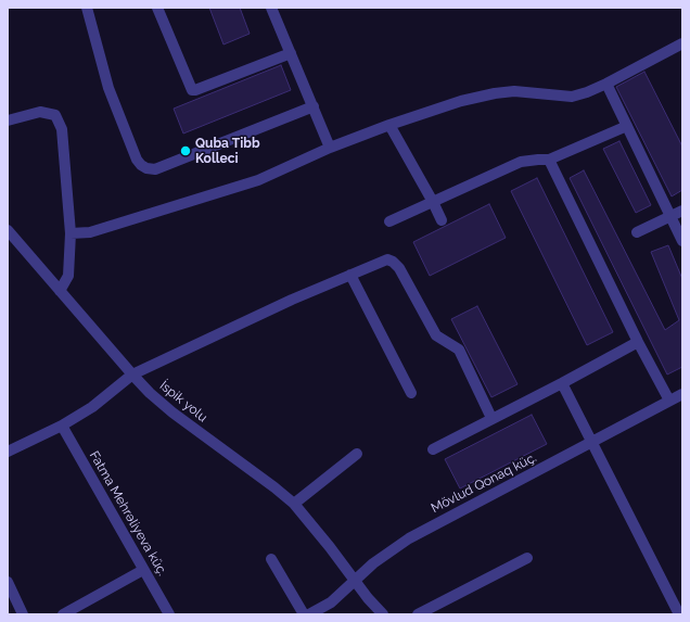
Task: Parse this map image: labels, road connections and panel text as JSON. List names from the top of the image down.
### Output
{
  "streets": {
    "street": ["İspik yolu", "Mövlud Qonaq küç.", "Fatma Mehrəliyeva küç."]
  },
  "crossings": [
    ["İspik yolu", "Mövlud Qonaq küç."]
  ],
  "places": ["Quba Tibb Kolleci"]
}
